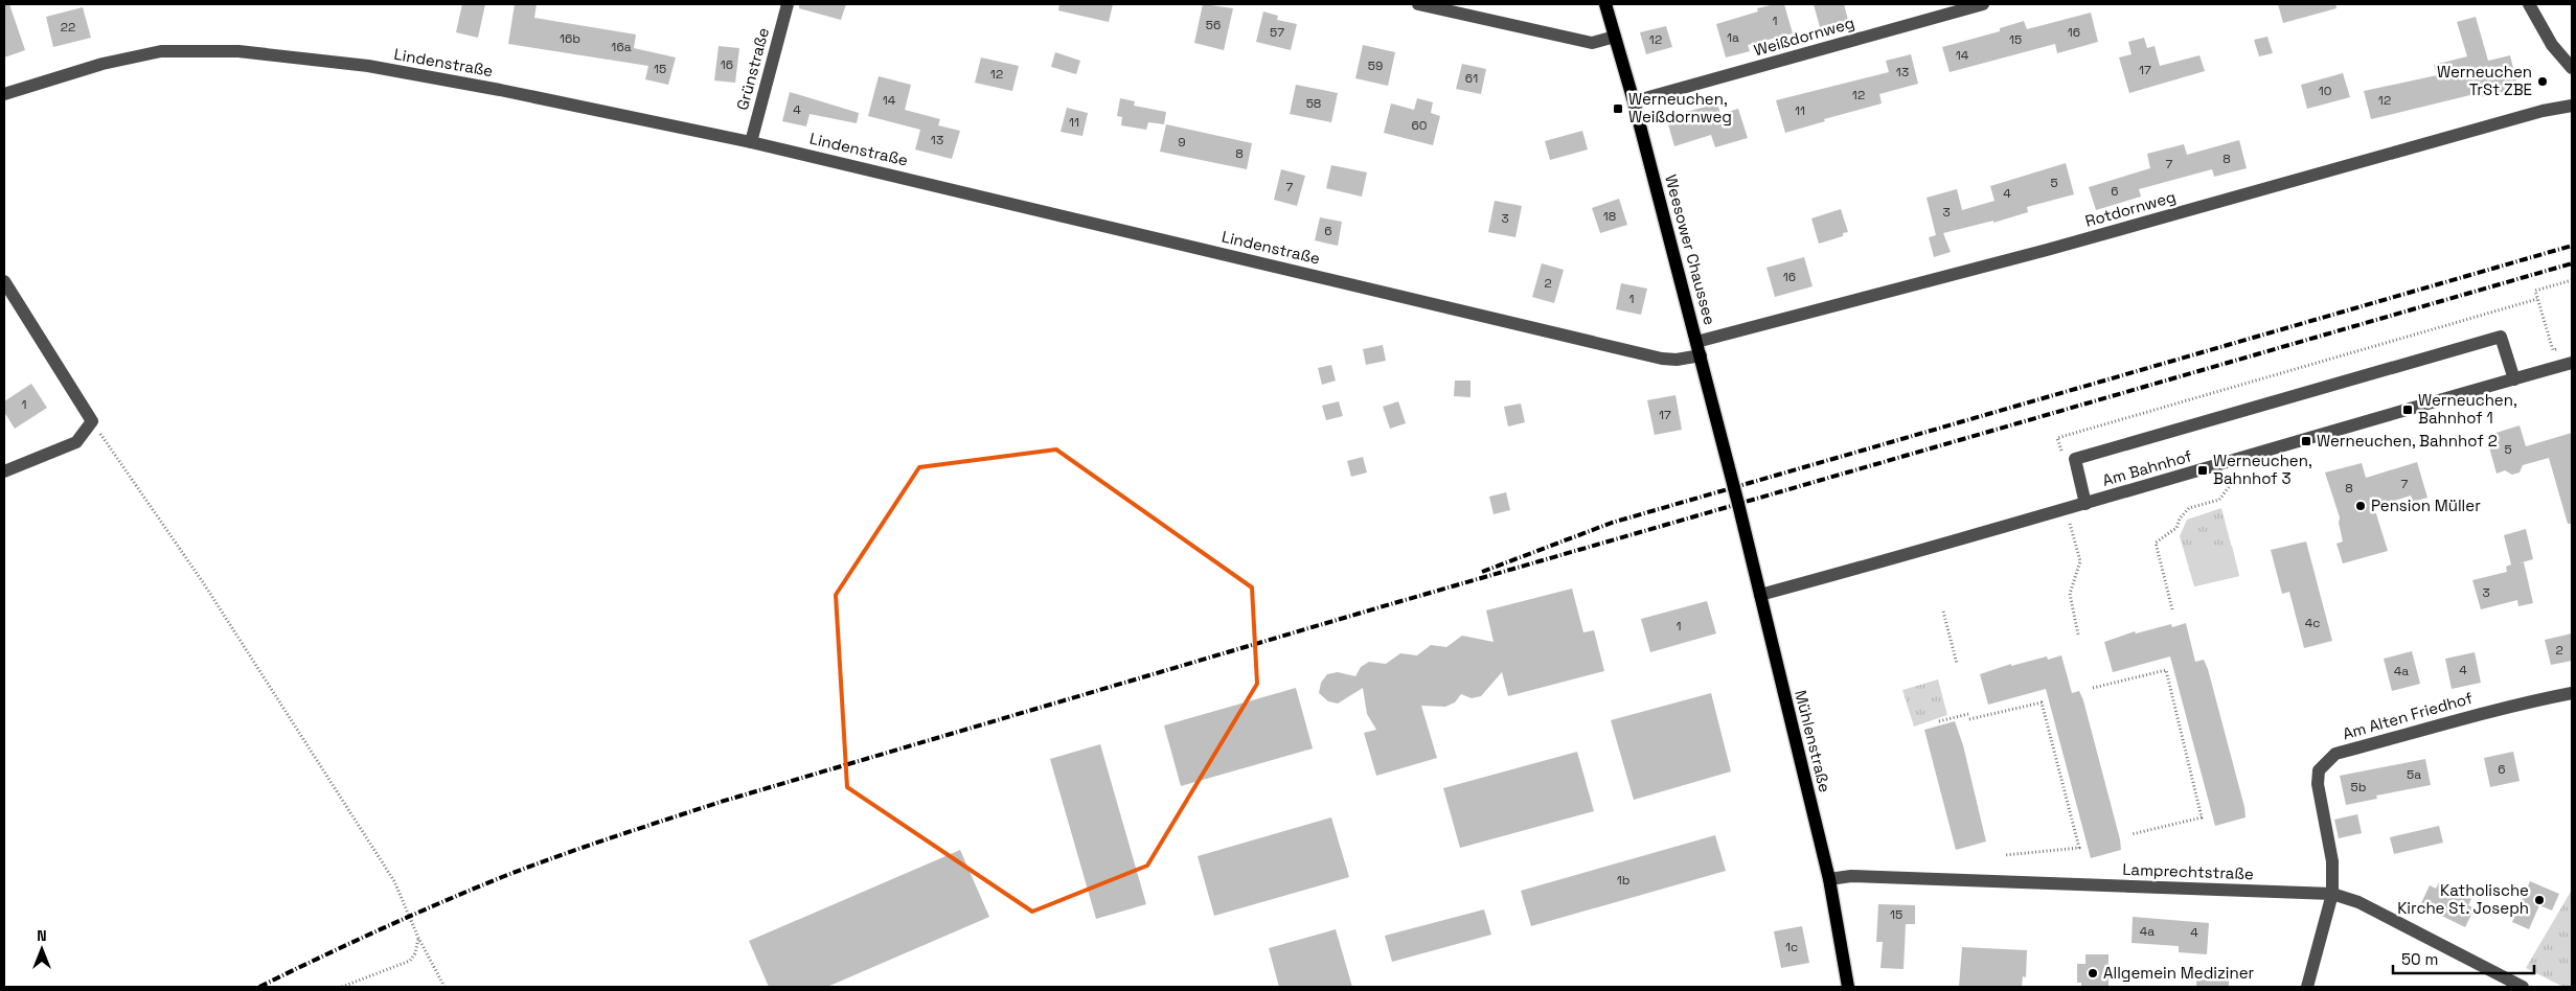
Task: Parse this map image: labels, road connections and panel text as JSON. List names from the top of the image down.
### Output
{
  "streets": {
    "main road": ["Weesower Chaussee", "Mühlenstraße"],
    "street": [
      "Weißdornweg",
      "Lindenstraße",
      "Grünstraße",
      "Rotdornweg",
      "Am Bahnhof",
      "Am Alten Friedhof",
      "Lamprechtstraße"
    ]
  },
  "crossings": [
    ["Weißdornweg", "Weesower Chaussee"],
    ["Lindenstraße", "Grünstraße"],
    ["Lindenstraße", "Rotdornweg"],
    ["Lindenstraße", "Weesower Chaussee"],
    ["Rotdornweg", "Weesower Chaussee"],
    ["Weesower Chaussee", "Mühlenstraße"],
    ["Am Bahnhof", "Mühlenstraße"],
    ["Am Alten Friedhof", "Lamprechtstraße"],
    ["Mühlenstraße", "Lamprechtstraße"]
  ],
  "places": {
    "other": [
      "Werneuchen TrSt ZBE",
      "Pension Müller",
      "Katholische Kirche St. Joseph",
      "Allgemein Mediziner"
    ],
    "transit": [
      "Werneuchen, Weißdornweg",
      "Werneuchen, Bahnhof 1",
      "Werneuchen, Bahnhof 2",
      "Werneuchen, Bahnhof 3"
    ]
  },
  "house_numbers": [
    "1",
    "56",
    "22",
    "57",
    "16",
    "1a",
    "16b",
    "12",
    "15",
    "16a",
    "14",
    "16",
    "59",
    "15",
    "17",
    "13",
    "12",
    "61",
    "10",
    "12",
    "14",
    "12",
    "58",
    "4",
    "11",
    "11",
    "60",
    "13",
    "9",
    "8",
    "8",
    "7",
    "5",
    "7",
    "6",
    "4",
    "3",
    "18",
    "3",
    "6",
    "16",
    "2",
    "1",
    "1",
    "17",
    "5",
    "7",
    "8",
    "3",
    "4c",
    "1",
    "2",
    "4",
    "4a",
    "6",
    "5a",
    "5b",
    "1b",
    "15",
    "4a",
    "4",
    "1c"
  ],
  "scale_bar": "50 m",
  "north": "top"
}
